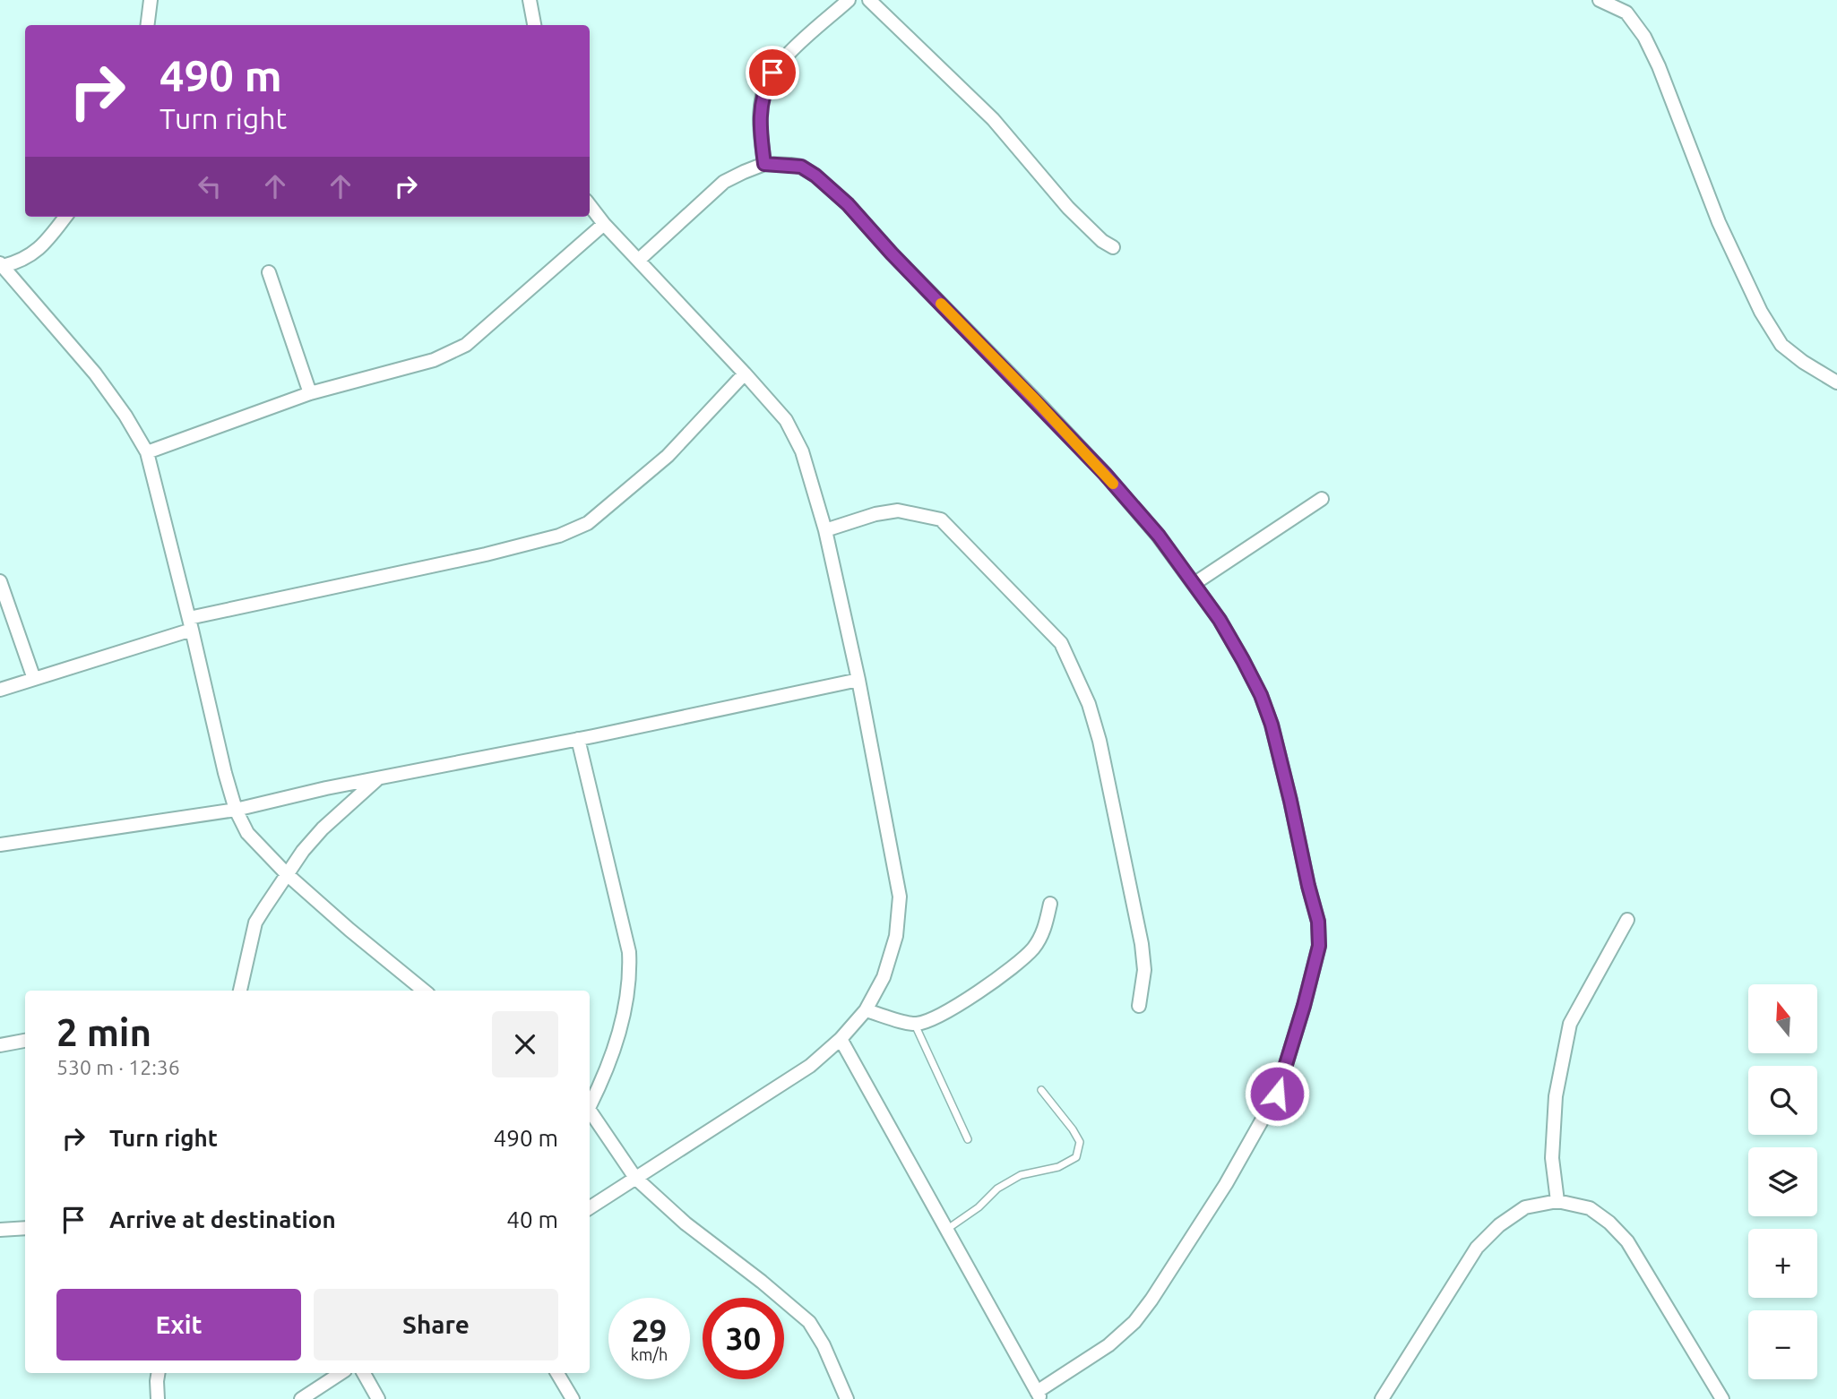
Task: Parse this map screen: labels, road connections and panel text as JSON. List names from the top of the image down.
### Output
{
  "north": "top",
  "page": {
    "turn": ["490 m", "Turn right"],
    "map_buttons": ["+", "−"],
    "heading": ["2 min", "530 m · 12:36"],
    "list": [
      {
        "name": "Turn right",
        "value": "490 m"
      },
      {
        "name": "Arrive at destination",
        "value": "40 m"
      }
    ],
    "buttons": ["Exit", "Share"],
    "speed": "29 km/h",
    "limit": "30"
  }
}
